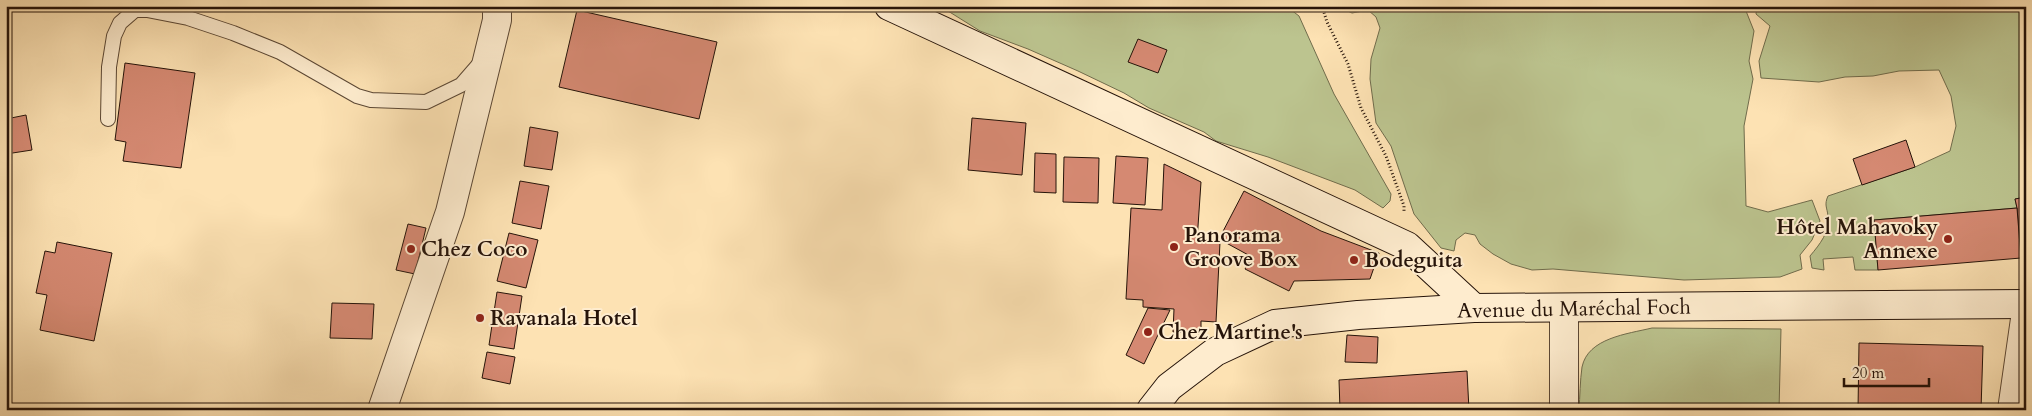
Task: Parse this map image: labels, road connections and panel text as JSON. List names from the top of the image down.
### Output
{
  "streets": {
    "main road": ["Avenue du Maréchal Foch"]
  },
  "places": [
    "Hôtel Mahavoky Annexe",
    "Panorama Groove Box",
    "Chez Coco",
    "Bodeguita",
    "Ravanala Hotel",
    "Chez Martine's"
  ],
  "scale_bar": "20 m"
}
